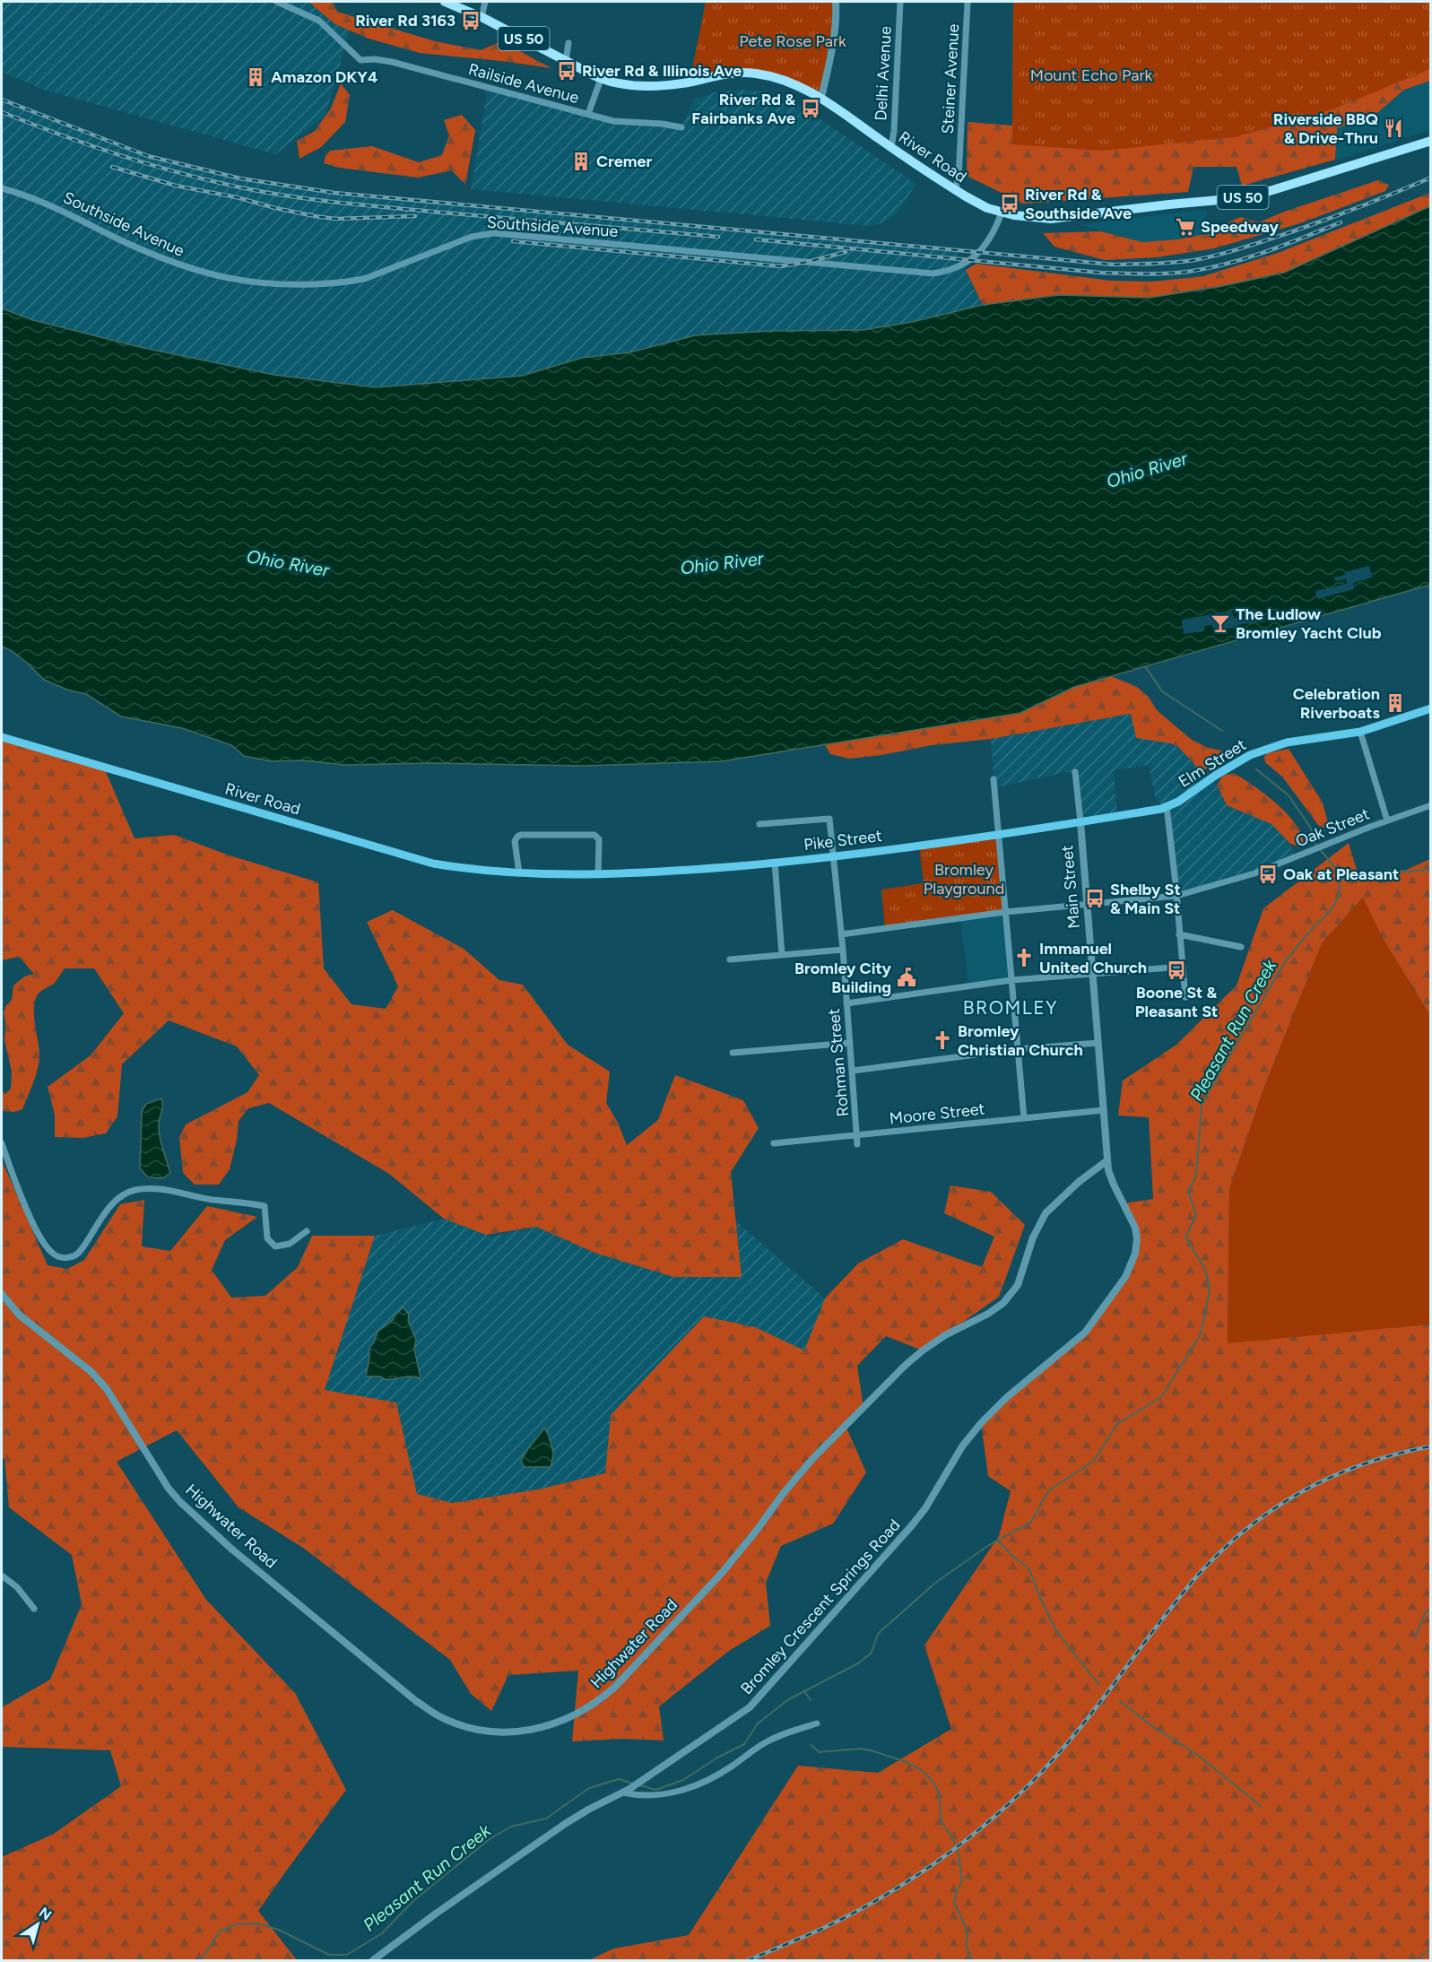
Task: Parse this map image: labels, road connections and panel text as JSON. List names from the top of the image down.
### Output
{
  "streets": {
    "main road": [
      "US 50",
      "River Road",
      "Elm Street",
      "Pike Street"
    ],
    "street": [
      "Delhi Avenue",
      "Steiner Avenue",
      "Railside Avenue",
      "Southside Avenue",
      "Oak Street",
      "Main Street",
      "Rohman Street",
      "Moore Street",
      "Highwater Road",
      "Bromley Crescent Springs Road"
    ]
  },
  "crossings": [
    ["Delhi Avenue", "River Road"],
    ["Steiner Avenue", "River Road"],
    ["River Road", "Southside Avenue"],
    ["River Road", "Pike Street"],
    ["Elm Street", "Pike Street"],
    ["Oak Street", "Main Street"],
    ["Oak Street", "Rohman Street"],
    ["Pike Street", "Main Street"],
    ["Pike Street", "Rohman Street"],
    ["Main Street", "Moore Street"],
    ["Main Street", "Highwater Road"],
    ["Main Street", "Bromley Crescent Springs Road"],
    ["Rohman Street", "Moore Street"],
    ["Highwater Road", "Bromley Crescent Springs Road"]
  ],
  "districts": ["BROMLEY"],
  "water": ["Ohio River", "Pleasant Run Creek"],
  "parks": ["Pete Rose Park", "Mount Echo Park", "Bromley Playground"],
  "places": {
    "bus stop": [
      "River Rd 3163",
      "River Rd & Illinois Ave",
      "River Rd & Fairbanks Ave",
      "River Rd & Southside Ave",
      "Oak at Pleasant",
      "Shelby St & Main St",
      "Boone St & Pleasant St"
    ],
    "building": ["Amazon DKY4", "Cremer", "Celebration Riverboats"],
    "restaurant": ["Riverside BBQ & Drive-Thru"],
    "supermarket": ["Speedway"],
    "bar": ["The Ludlow Bromley Yacht Club"],
    "church": ["Immanuel United Church", "Bromley Christian Church"],
    "public building": ["Bromley City Building"]
  },
  "north": "top right"
}
